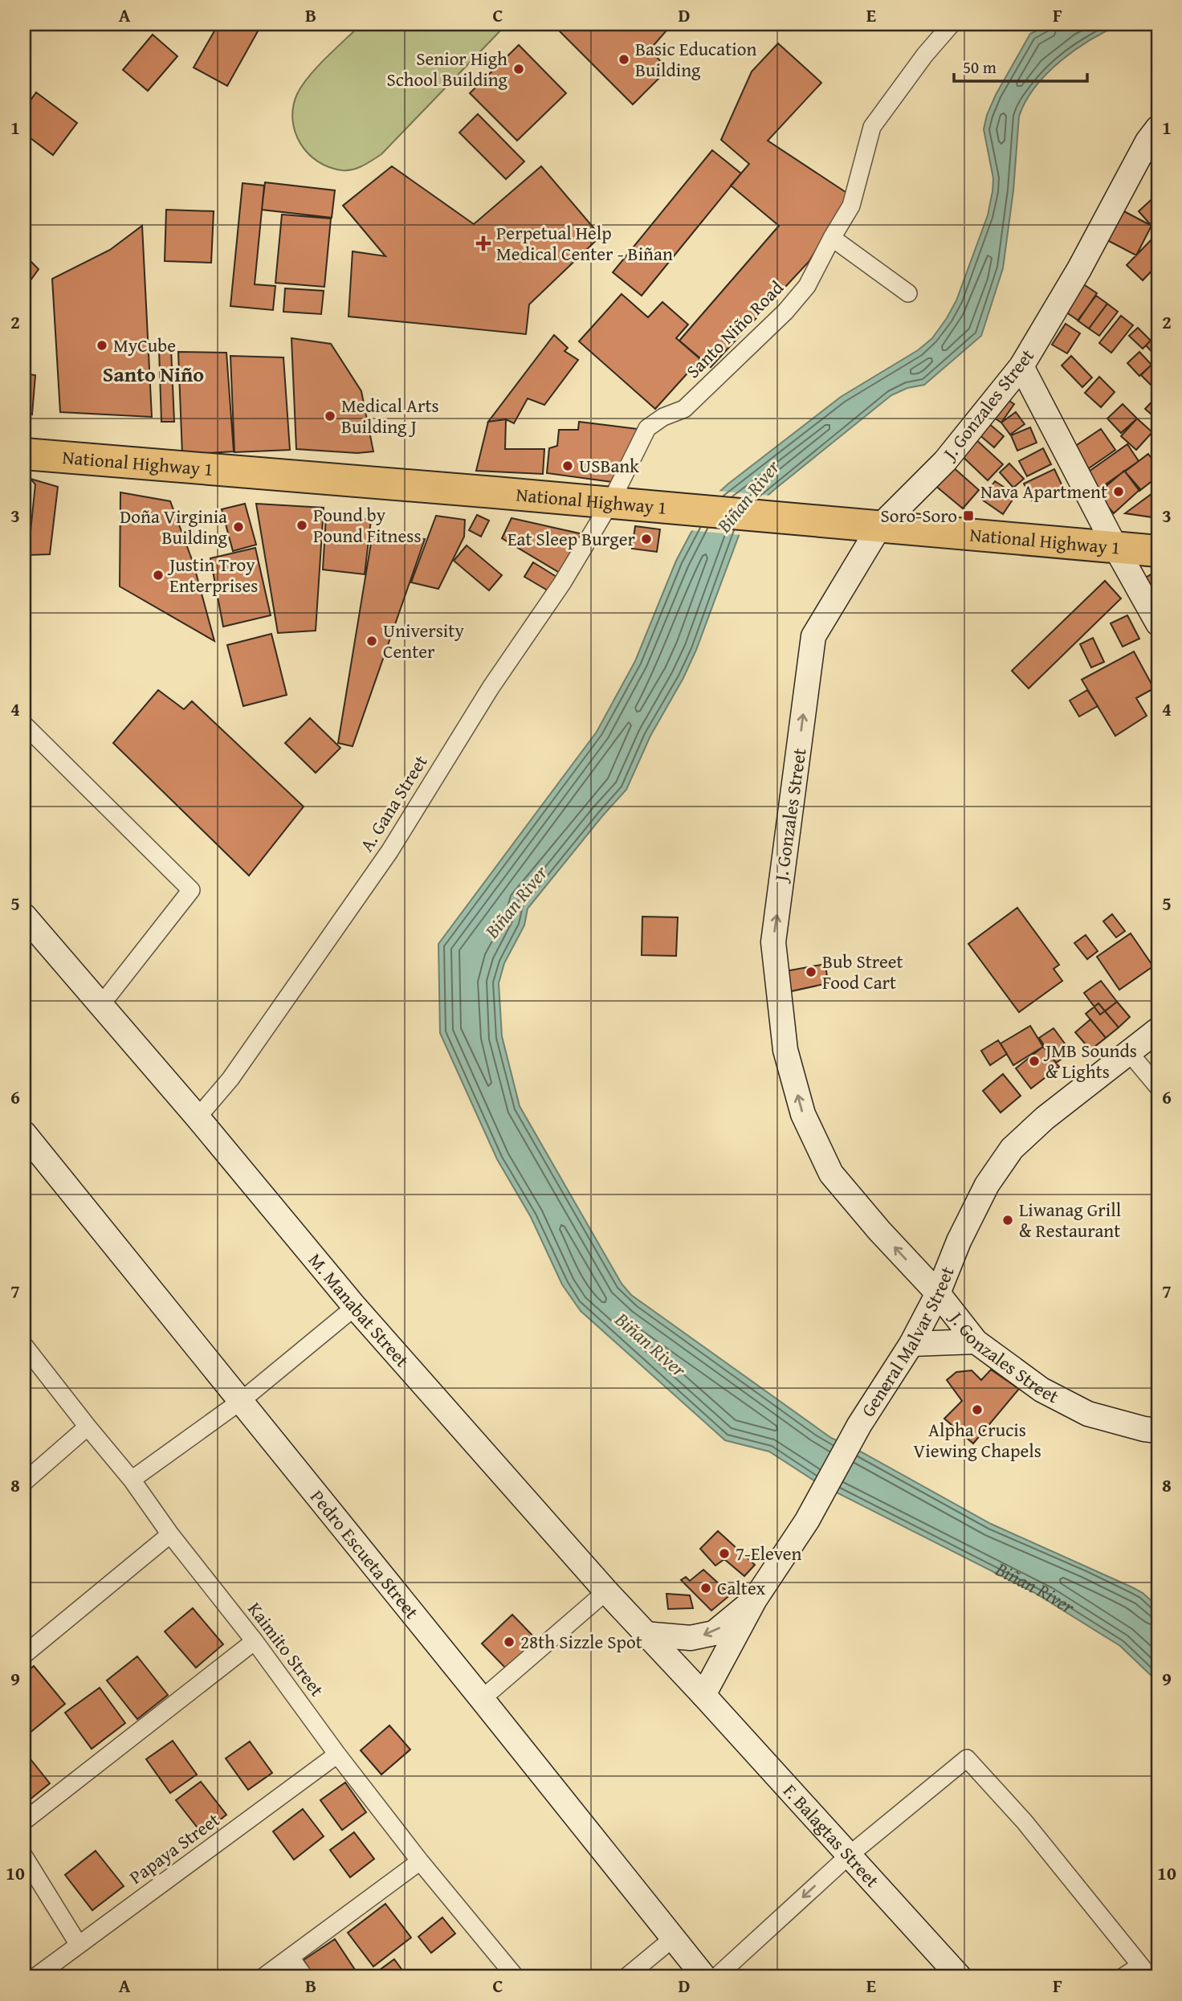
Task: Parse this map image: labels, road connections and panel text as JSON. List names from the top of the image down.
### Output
{
  "streets": {
    "highway": ["National Highway 1"],
    "street": [
      "Santo Niño Road",
      "J. Gonzales Street",
      "A. Gana Street",
      "M. Manabat Street",
      "General Malvar Street",
      "Pedro Escueta Street",
      "Kaimito Street",
      "F. Balagtas Street",
      "Papaya Street"
    ]
  },
  "crossings": [
    ["Santo Niño Road", "National Highway 1"],
    ["Santo Niño Road", "A. Gana Street"],
    ["J. Gonzales Street", "National Highway 1"],
    ["J. Gonzales Street", "General Malvar Street"],
    ["National Highway 1", "A. Gana Street"],
    ["A. Gana Street", "M. Manabat Street"],
    ["M. Manabat Street", "General Malvar Street"],
    ["M. Manabat Street", "F. Balagtas Street"],
    ["General Malvar Street", "F. Balagtas Street"],
    ["Kaimito Street", "Papaya Street"]
  ],
  "one_way": ["J. Gonzales Street"],
  "districts": ["Santo Niño"],
  "water": ["Biñan River"],
  "places": {
    "other": [
      "Basic Education Building",
      "Senior High School Building",
      "MyCube",
      "Medical Arts Building J",
      "USBank",
      "Nava Apartment",
      "Pound by Pound Fitness",
      "Doña Virginia Building",
      "Eat Sleep Burger",
      "Justin Troy Enterprises",
      "University Center",
      "Bub Street Food Cart",
      "JMB Sounds & Lights",
      "Liwanag Grill & Restaurant",
      "Alpha Crucis Viewing Chapels",
      "7-Eleven",
      "Caltex",
      "28th Sizzle Spot"
    ],
    "health": ["Perpetual Help Medical Center - Biñan"],
    "transit": ["Soro-Soro"]
  },
  "scale_bar": "50 m",
  "grid": {
    "columns": [
      "A",
      "B",
      "C",
      "D",
      "E",
      "F"
    ],
    "rows": [
      "1",
      "2",
      "3",
      "4",
      "5",
      "6",
      "7",
      "8",
      "9",
      "10"
    ]
  }
}
